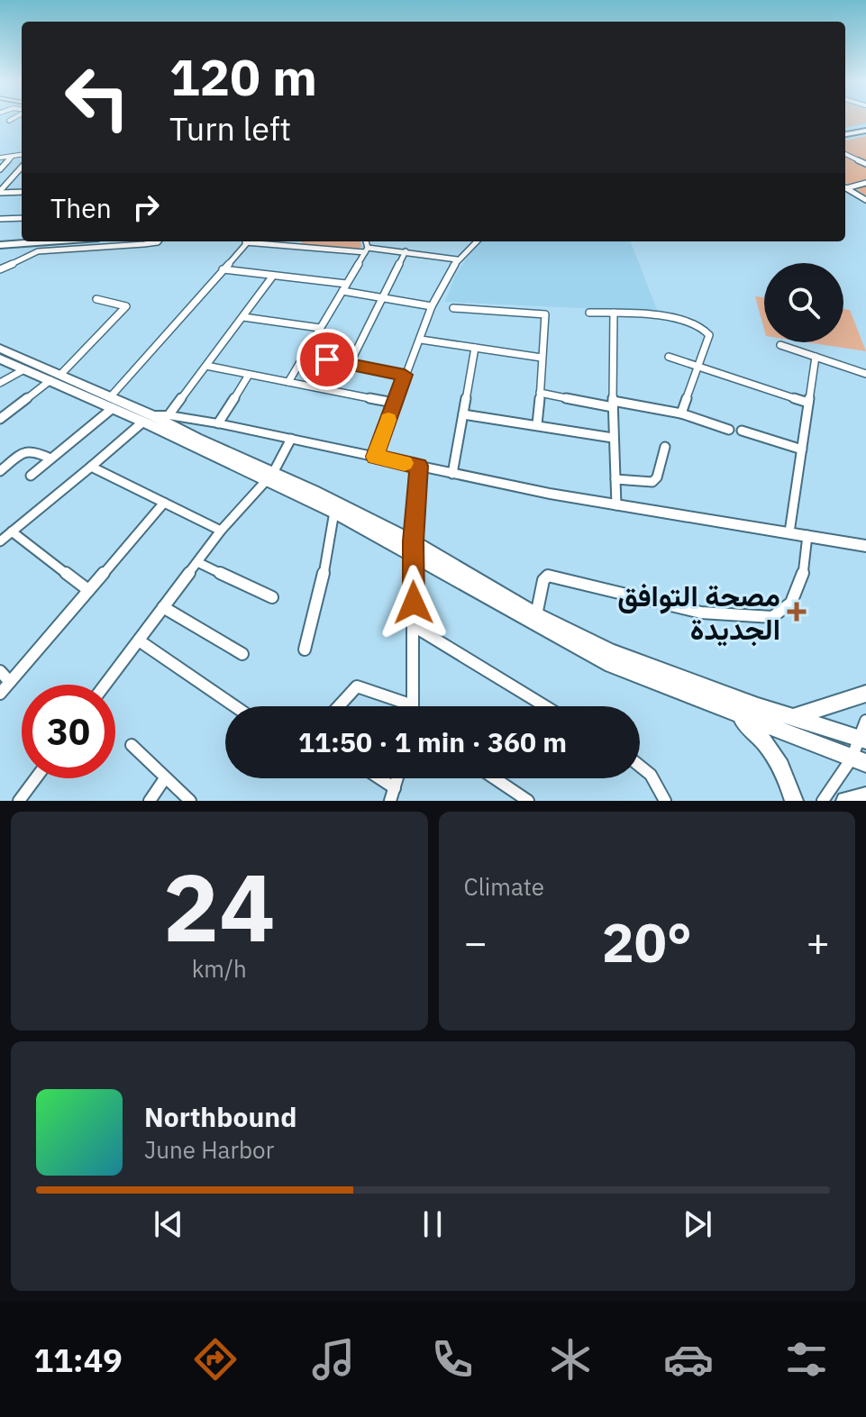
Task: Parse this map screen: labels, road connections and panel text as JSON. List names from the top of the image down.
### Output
{
  "places": {
    "health": ["مصحة التوافق الجديدة"]
  },
  "page": {
    "turn": ["120 m", "Turn left"],
    "then": "Then",
    "limit": "30",
    "trip": "11:50 · 1 min · 360 m",
    "tile": [
      ["24", "km/h"],
      "Climate"
    ],
    "heat": ["−", "20°", "+"],
    "song": ["Northbound", "June Harbor"],
    "tabs": "11:49"
  }
}
